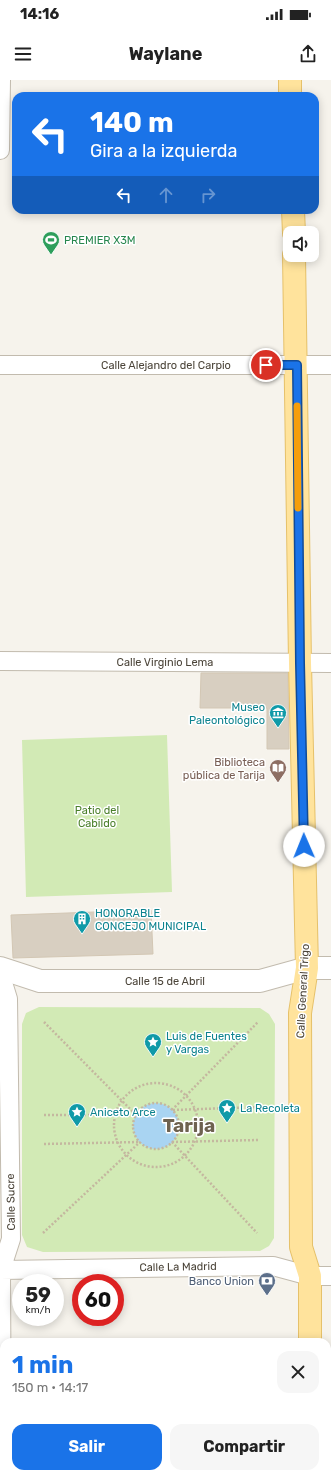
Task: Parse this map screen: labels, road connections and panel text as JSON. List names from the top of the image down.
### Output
{
  "streets": {
    "main road": ["Calle General Trigo"],
    "street": [
      "Calle Alejandro del Carpio",
      "Calle Virginio Lema",
      "Calle 15 de Abril",
      "Calle Sucre",
      "Calle La Madrid"
    ]
  },
  "crossings": [
    ["Calle Alejandro del Carpio", "Calle General Trigo"],
    ["Calle Virginio Lema", "Calle General Trigo"],
    ["Calle 15 de Abril", "Calle General Trigo"],
    ["Calle General Trigo", "Calle La Madrid"],
    ["Calle Sucre", "Calle La Madrid"]
  ],
  "districts": ["Tarija"],
  "parks": ["Patio del Cabildo"],
  "places": {
    "sports": ["PREMIER X3M"],
    "museum": ["Museo Paleontológico"],
    "library": ["Biblioteca pública de Tarija"],
    "building": ["HONORABLE CONCEJO MUNICIPAL"],
    "place": ["Luis de Fuentes y Vargas", "La Recoleta", "Aniceto Arce"],
    "bank": ["Banco Union"]
  },
  "page": {
    "status": "14:16",
    "header": "Waylane",
    "turn": ["140 m", "Gira a la izquierda"],
    "speed": "59 km/h",
    "limit": "60",
    "heading": ["1 min", "150 m · 14:17"],
    "buttons": ["Salir", "Compartir"]
  }
}
